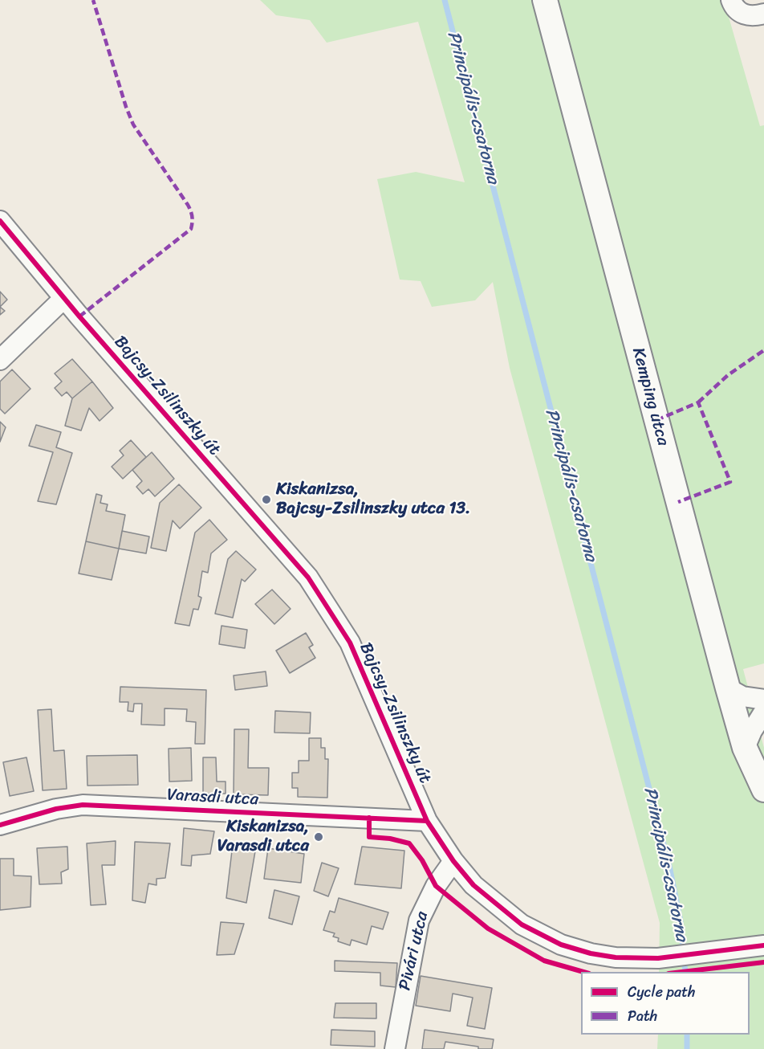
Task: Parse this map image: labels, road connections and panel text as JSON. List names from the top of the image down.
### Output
{
  "streets": {
    "main road": ["Kemping utca"],
    "street": ["Bajcsy-Zsilinszky út", "Varasdi utca", "Pivári utca"]
  },
  "crossings": [
    ["Bajcsy-Zsilinszky út", "Varasdi utca"],
    ["Bajcsy-Zsilinszky út", "Pivári utca"]
  ],
  "water": ["Principális-csatorna"],
  "places": ["Kiskanizsa, Bajcsy-Zsilinszky utca 13.", "Kiskanizsa, Varasdi utca"],
  "legend": ["Cycle path", "Path"]
}
